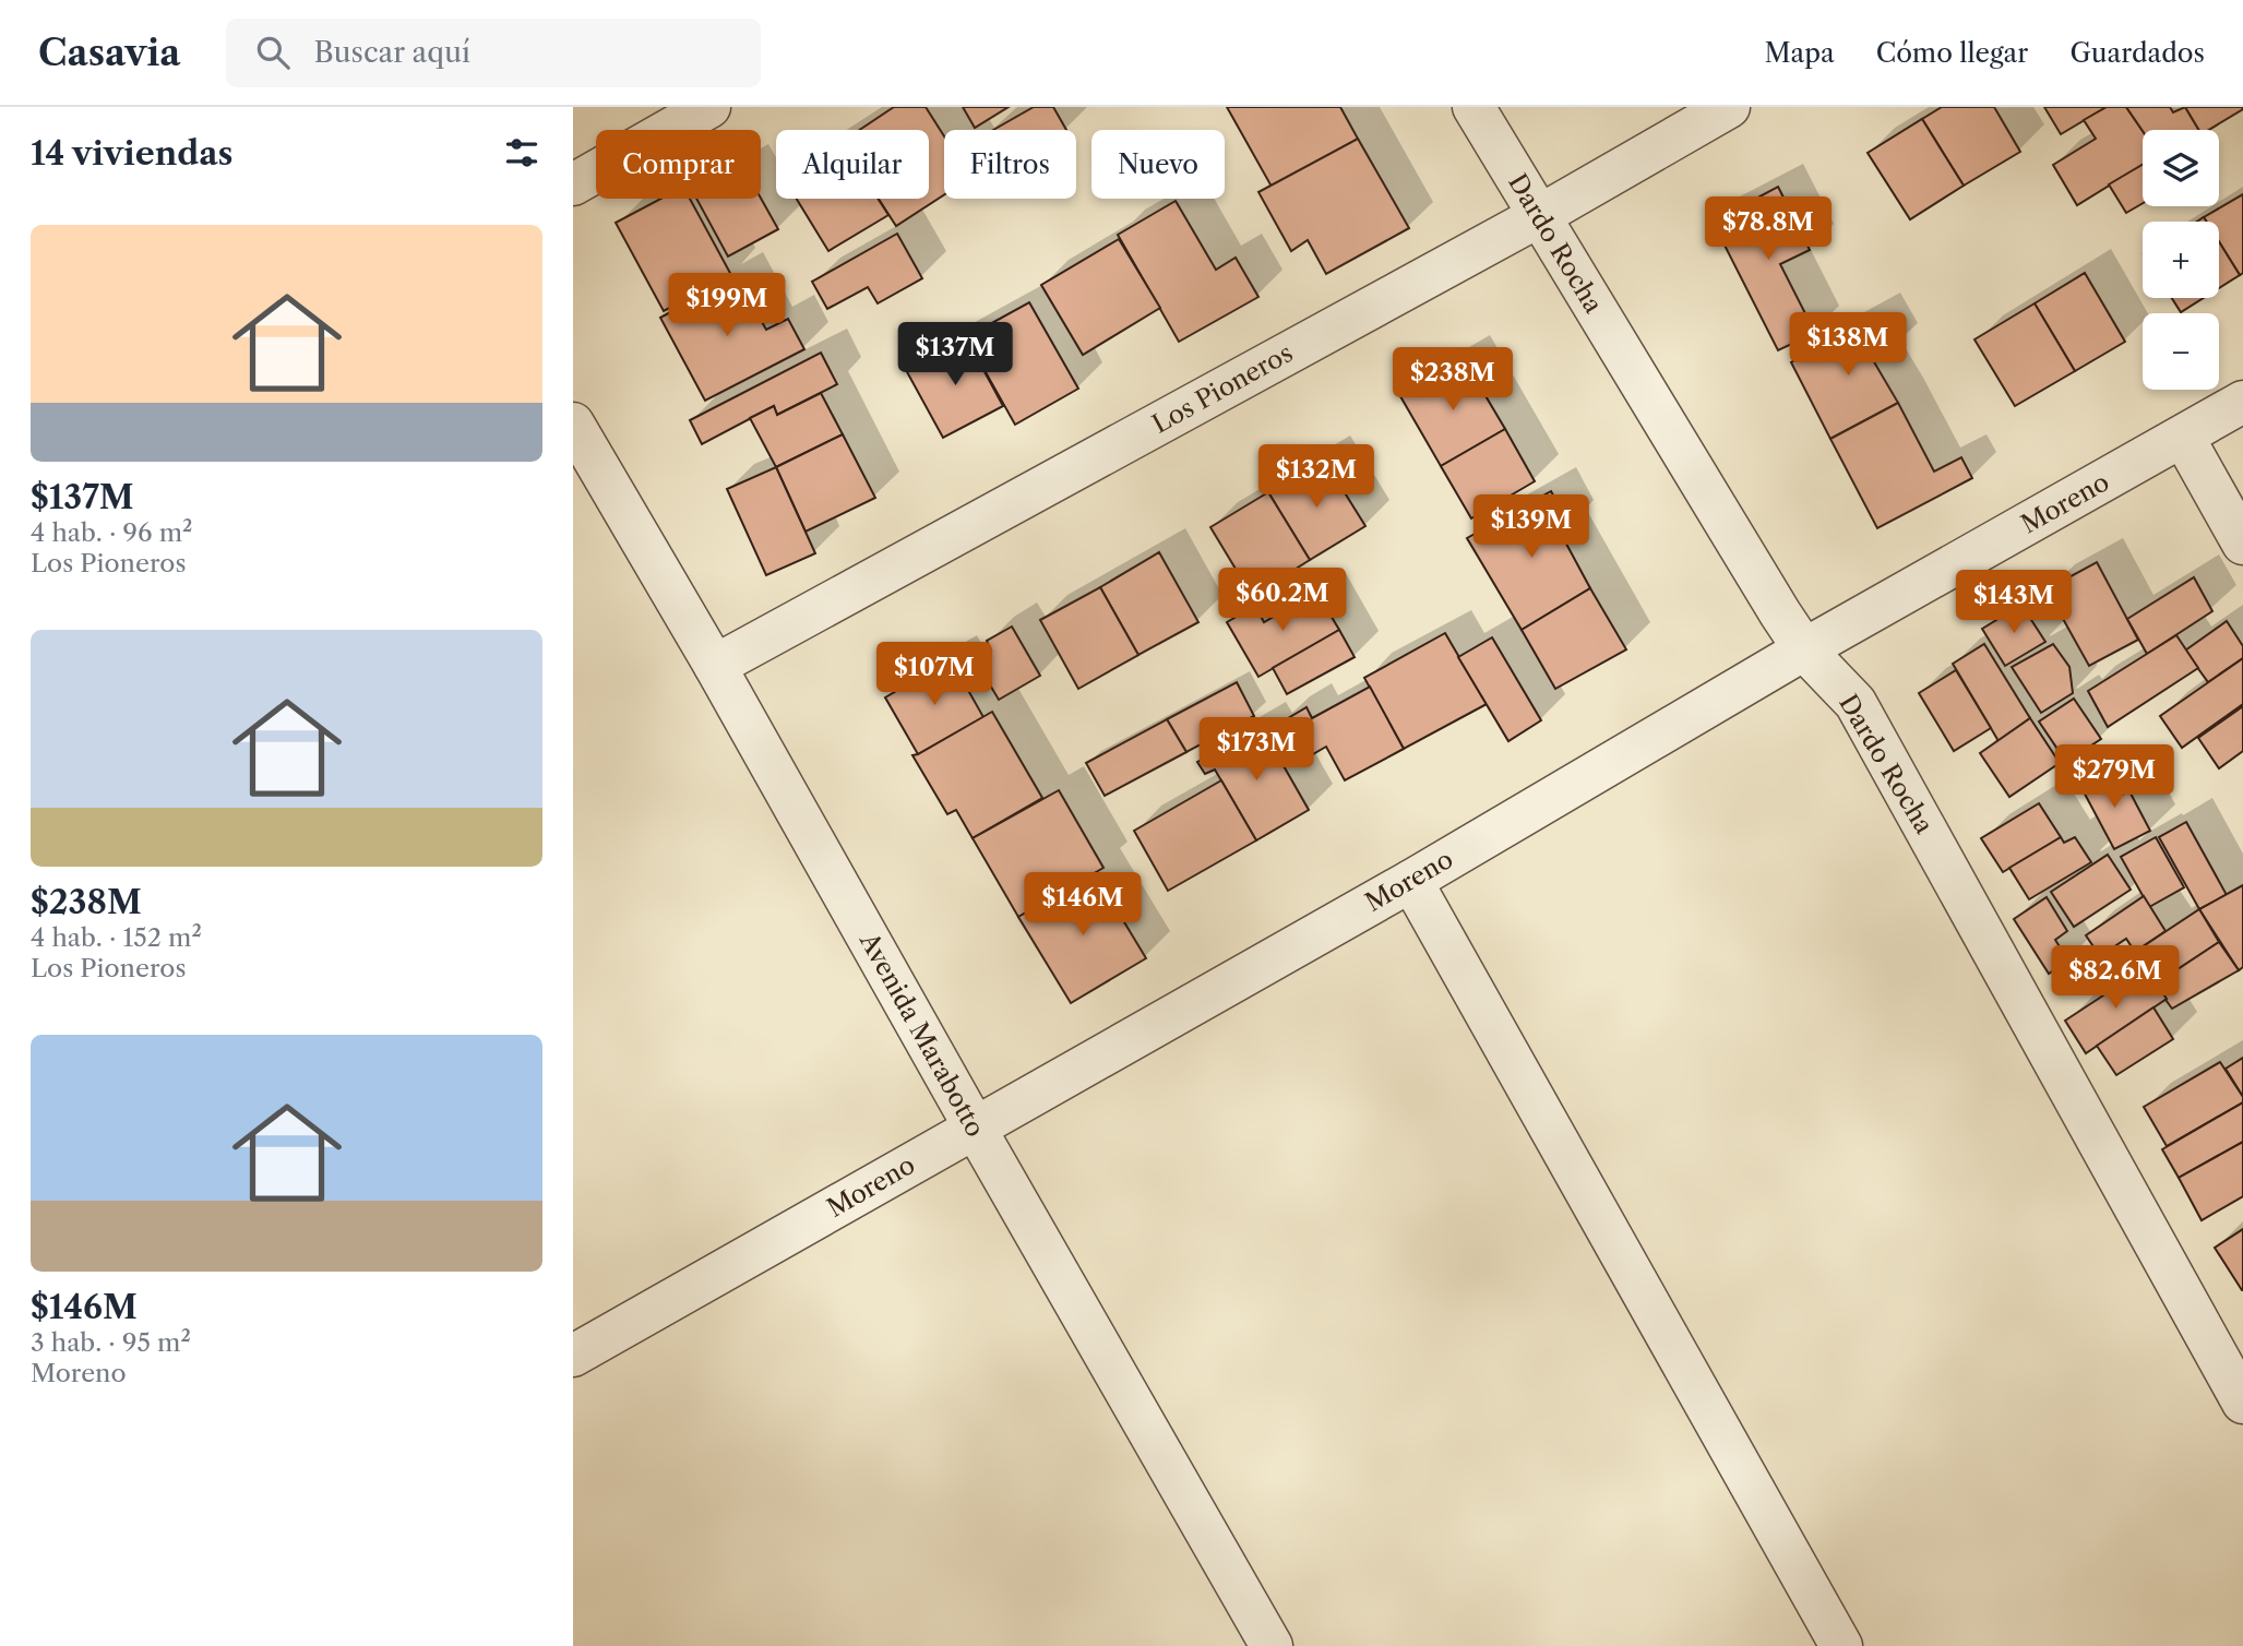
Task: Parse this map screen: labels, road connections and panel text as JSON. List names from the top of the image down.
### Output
{
  "streets": {
    "street": [
      "Dardo Rocha",
      "Los Pioneros",
      "Moreno",
      "Avenida Marabotto"
    ]
  },
  "crossings": [
    ["Dardo Rocha", "Los Pioneros"],
    ["Dardo Rocha", "Moreno"],
    ["Los Pioneros", "Avenida Marabotto"],
    ["Moreno", "Avenida Marabotto"]
  ],
  "page": {
    "header": "Casavia",
    "search": "Buscar aquí",
    "nav": ["Mapa", "Cómo llegar", "Guardados"],
    "heading": "14 viviendas",
    "map_buttons": ["+", "−"],
    "chip": [
      "Comprar",
      "Alquilar",
      "Filtros",
      "Nuevo"
    ],
    "price": [
      "$78.8M",
      "$199M",
      "$138M",
      "$137M",
      "$238M",
      "$132M",
      "$139M",
      "$60.2M",
      "$143M",
      "$107M",
      "$173M",
      "$279M",
      "$146M",
      "$82.6M"
    ],
    "list": [
      {
        "name": "$137M",
        "note": "4 hab. · 96 m² · Los Pioneros"
      },
      {
        "name": "$238M",
        "note": "4 hab. · 152 m² · Los Pioneros"
      },
      {
        "name": "$146M",
        "note": "3 hab. · 95 m² · Moreno"
      }
    ]
  }
}
